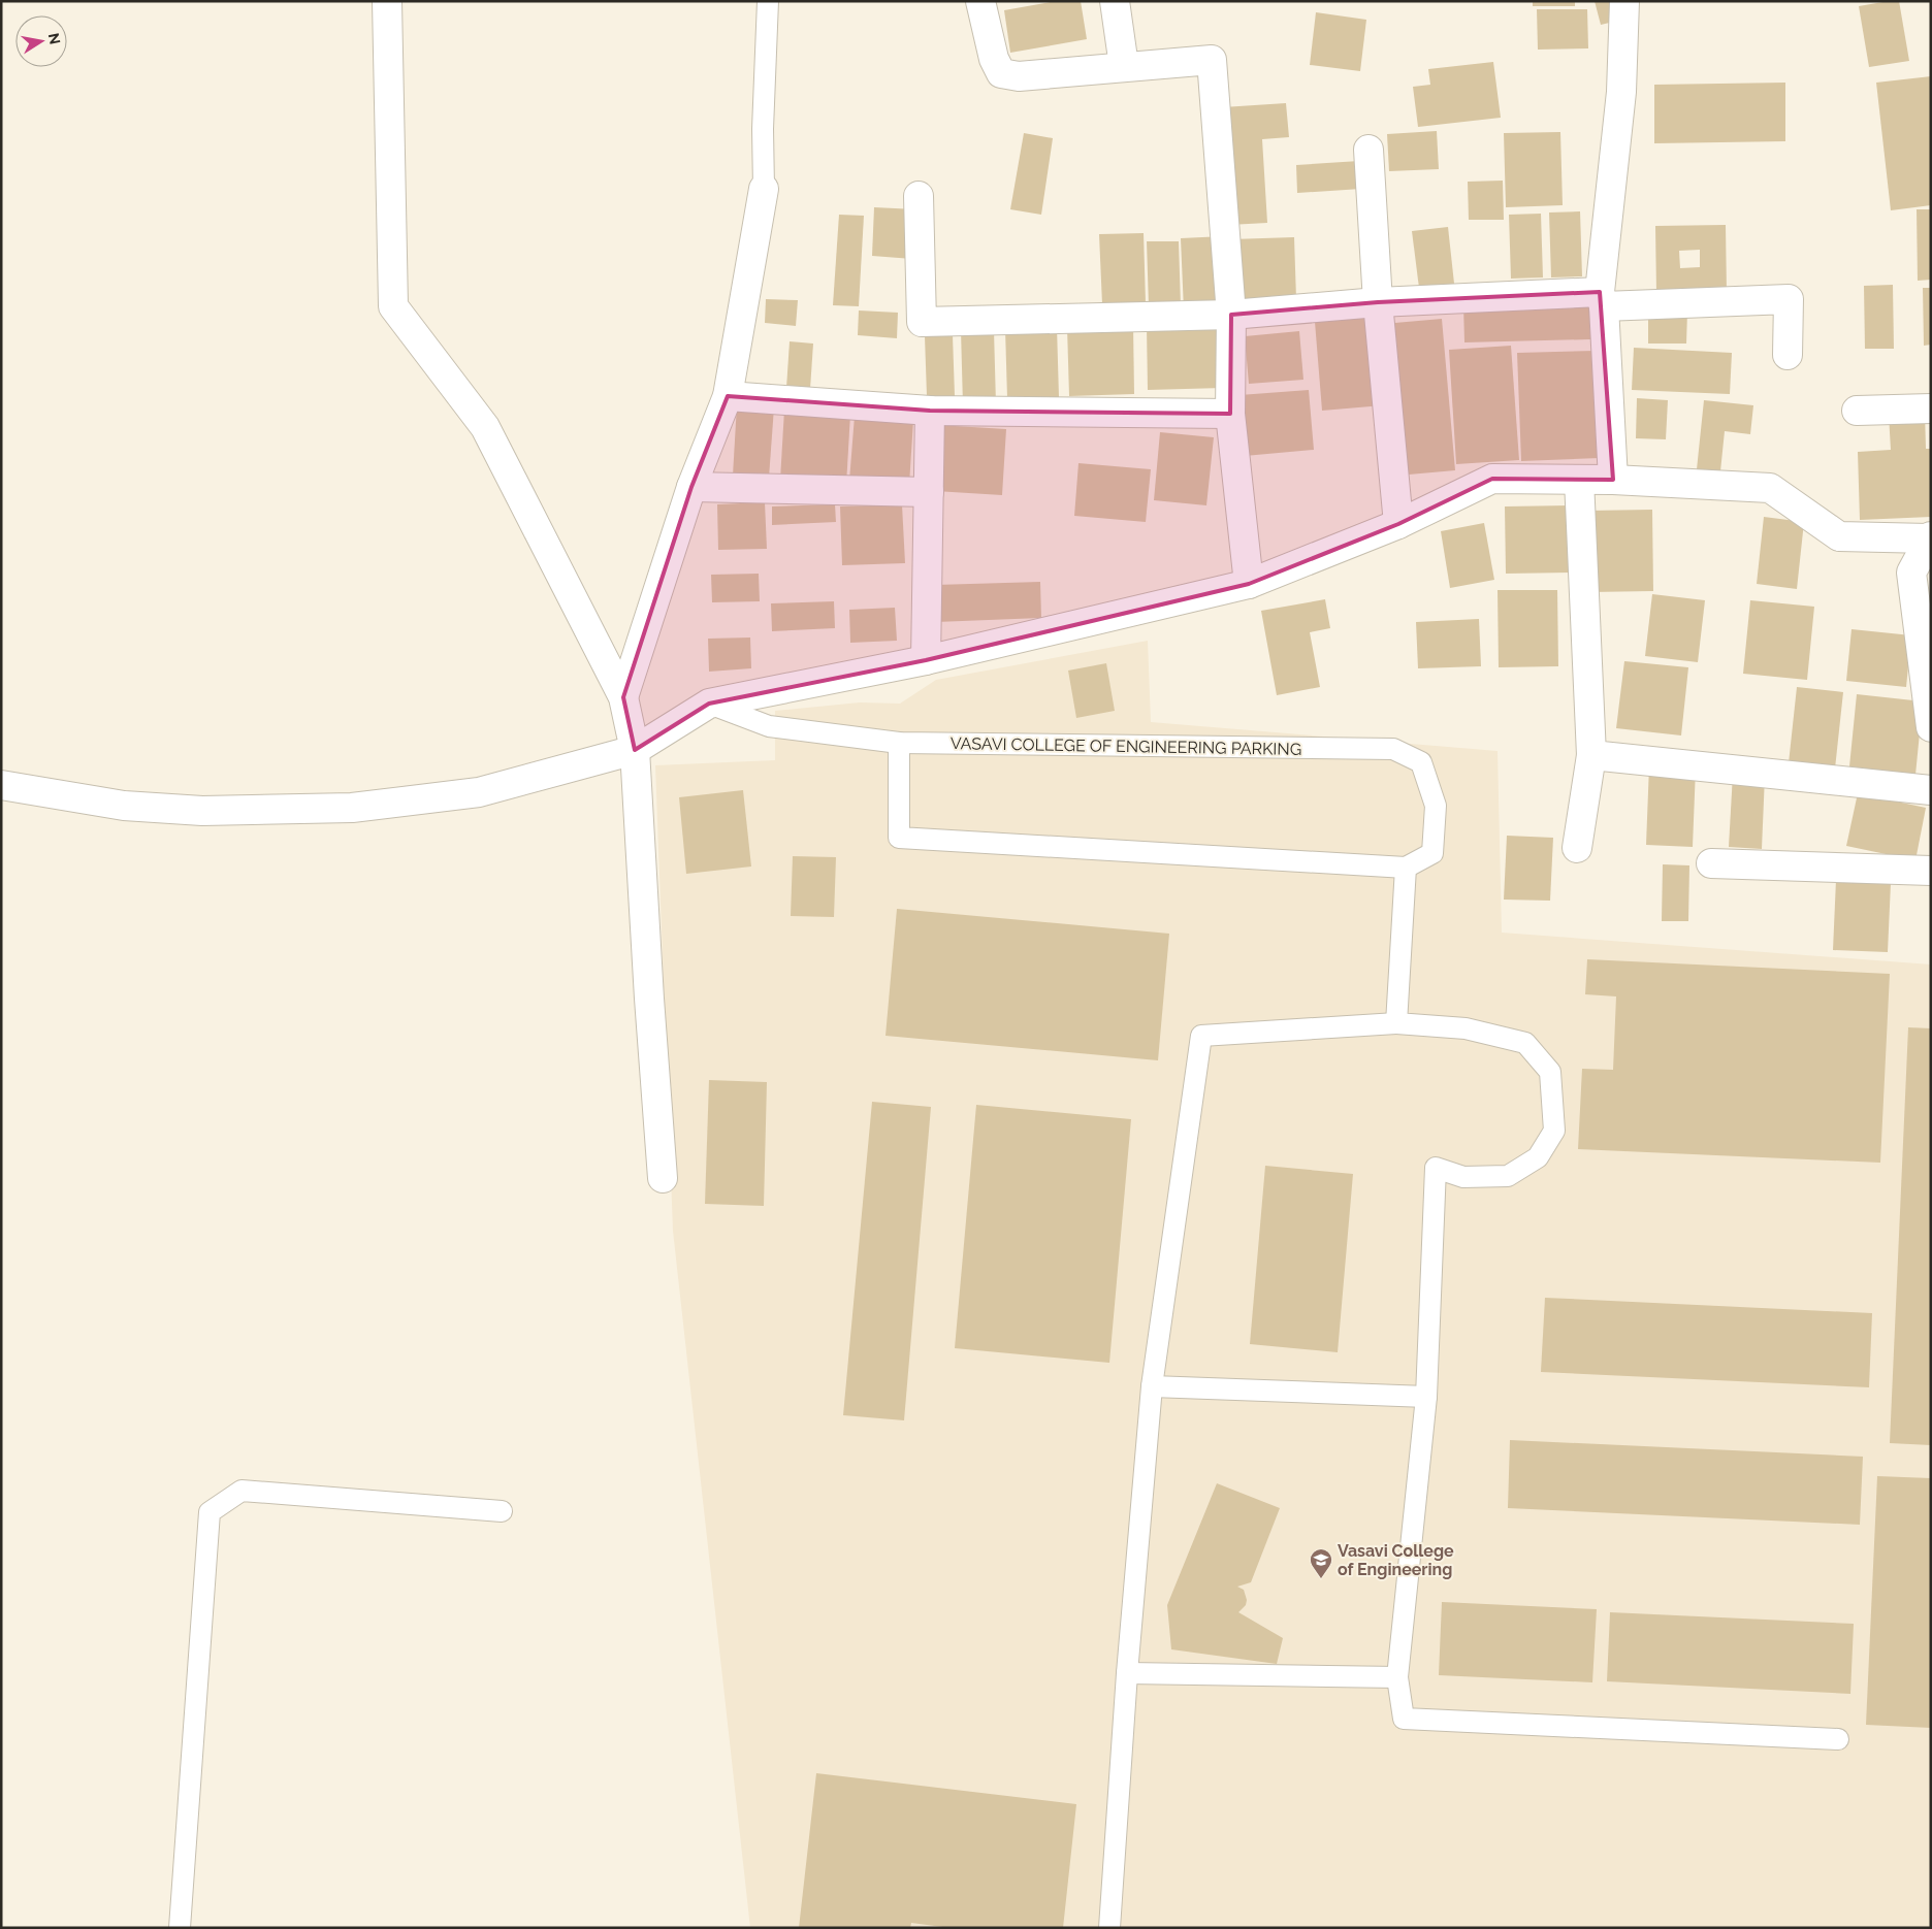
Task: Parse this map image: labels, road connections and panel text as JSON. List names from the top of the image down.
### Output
{
  "streets": {
    "lane": ["VASAVI COLLEGE OF ENGINEERING PARKING"]
  },
  "places": {
    "school or university": ["Vasavi College of Engineering"]
  },
  "north": "right"
}
